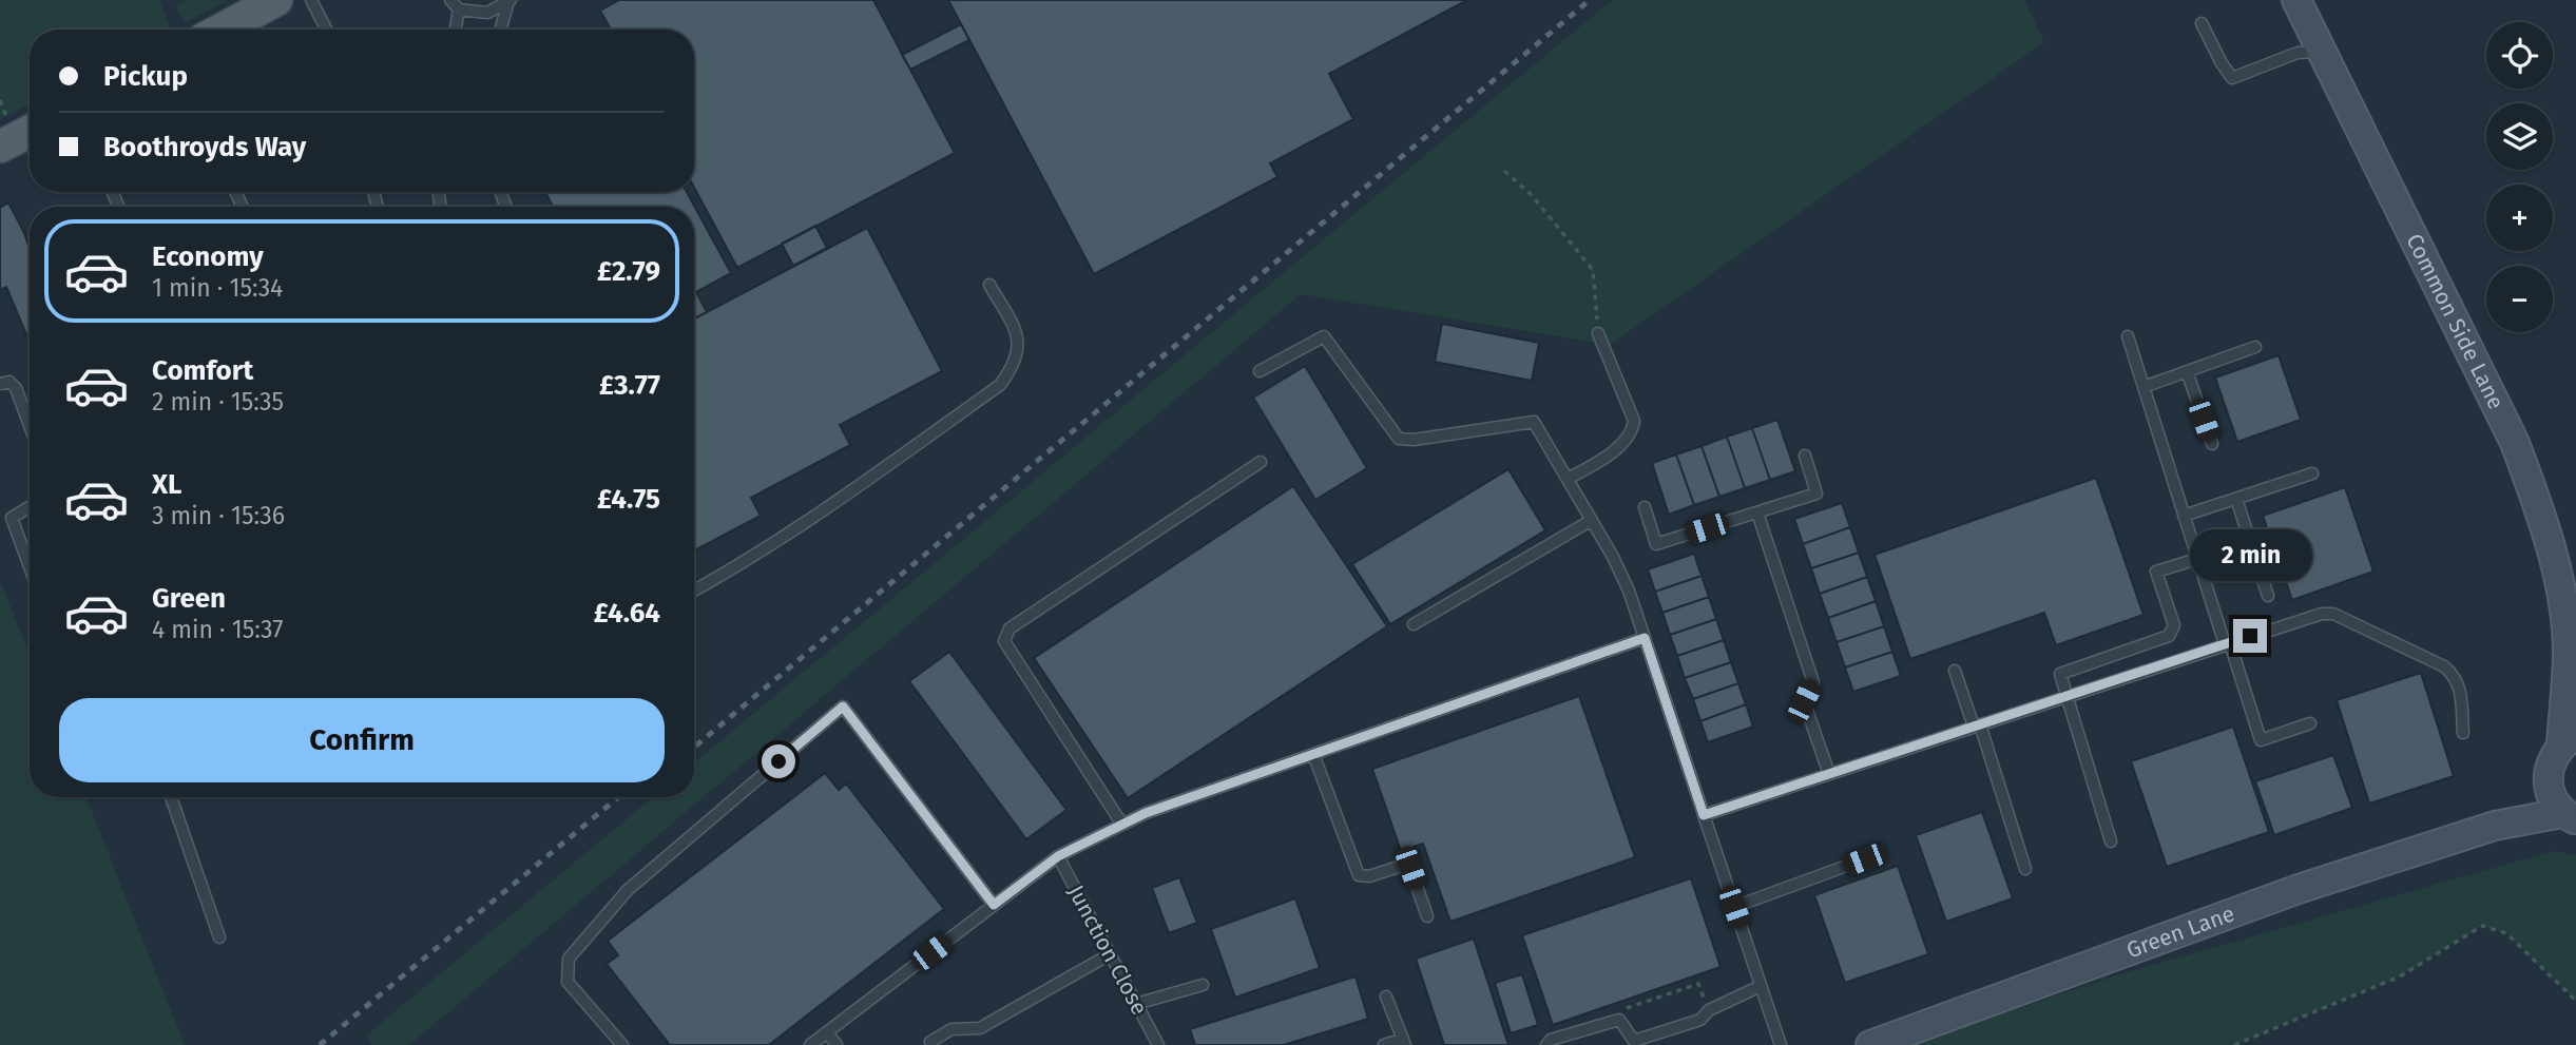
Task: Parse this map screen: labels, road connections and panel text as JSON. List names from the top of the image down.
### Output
{
  "streets": {
    "main road": ["Common Side Lane", "Green Lane"],
    "lane": ["Junction Close"]
  },
  "crossings": [
    ["Common Side Lane", "Green Lane"]
  ],
  "page": {
    "map_buttons": ["+", "−"],
    "banner": ["Pickup", "Boothroyds Way"],
    "list": [
      {
        "name": "Economy",
        "note": "1 min · 15:34",
        "value": "£2.79"
      },
      {
        "name": "Comfort",
        "note": "2 min · 15:35",
        "value": "£3.77"
      },
      {
        "name": "XL",
        "note": "3 min · 15:36",
        "value": "£4.75"
      },
      {
        "name": "Green",
        "note": "4 min · 15:37",
        "value": "£4.64"
      }
    ],
    "bubble": "2 min",
    "buttons": "Confirm"
  }
}
